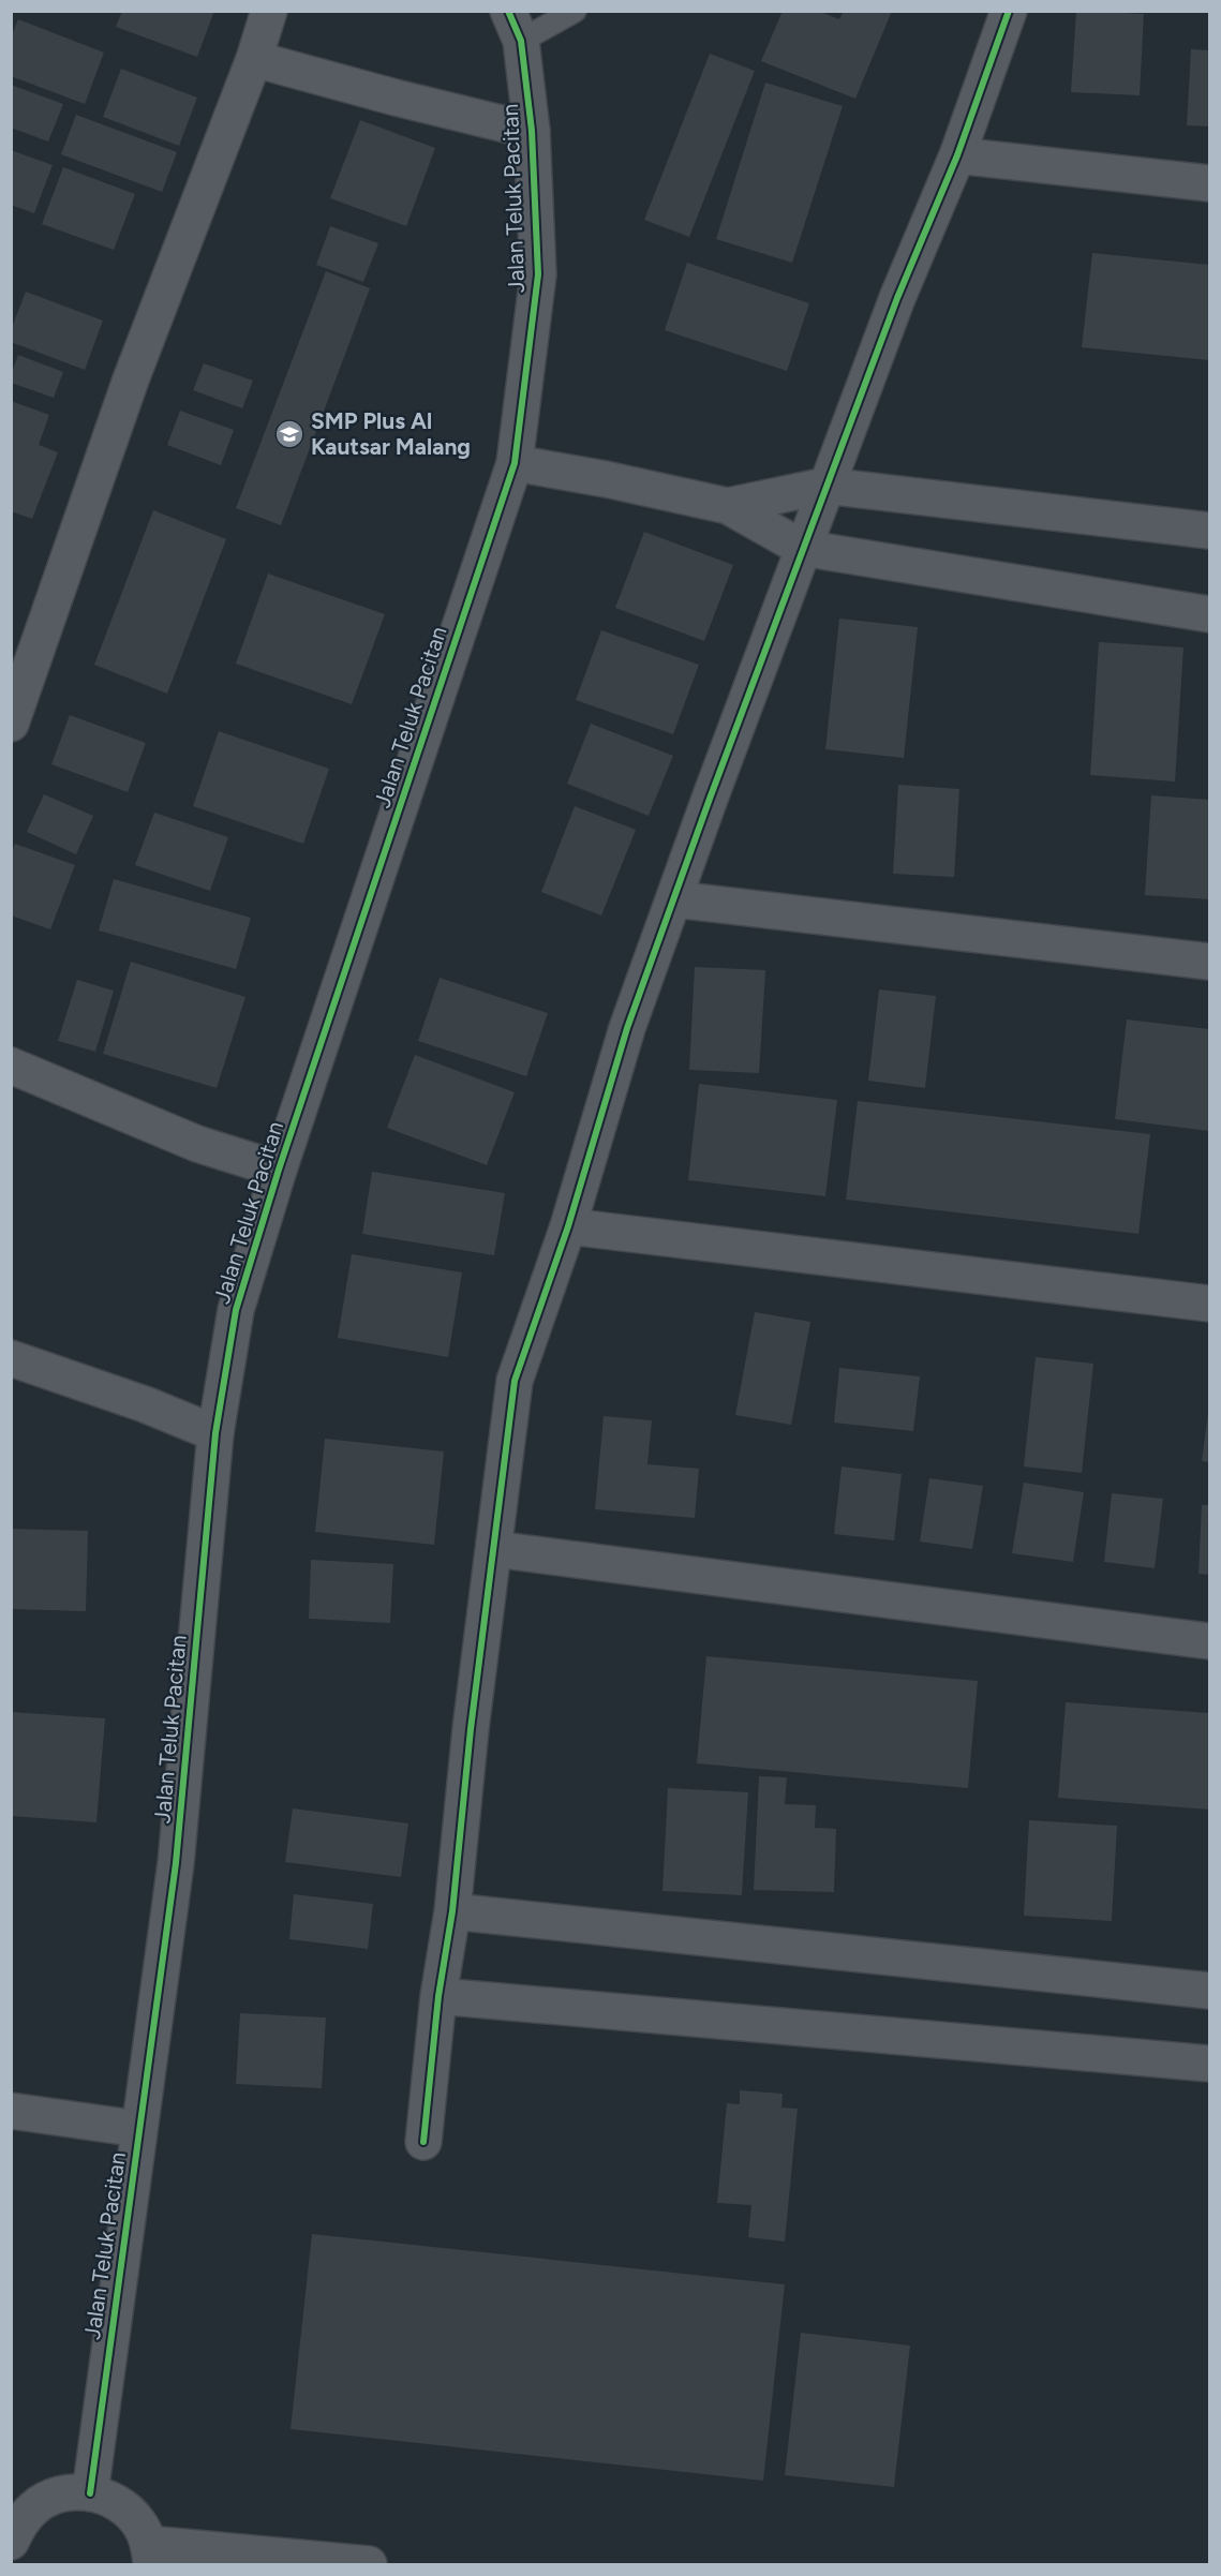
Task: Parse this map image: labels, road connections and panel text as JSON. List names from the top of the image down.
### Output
{
  "streets": {
    "street": ["Jalan Teluk Pacitan"]
  },
  "places": {
    "school or university": ["SMP Plus Al Kautsar Malang"]
  }
}
